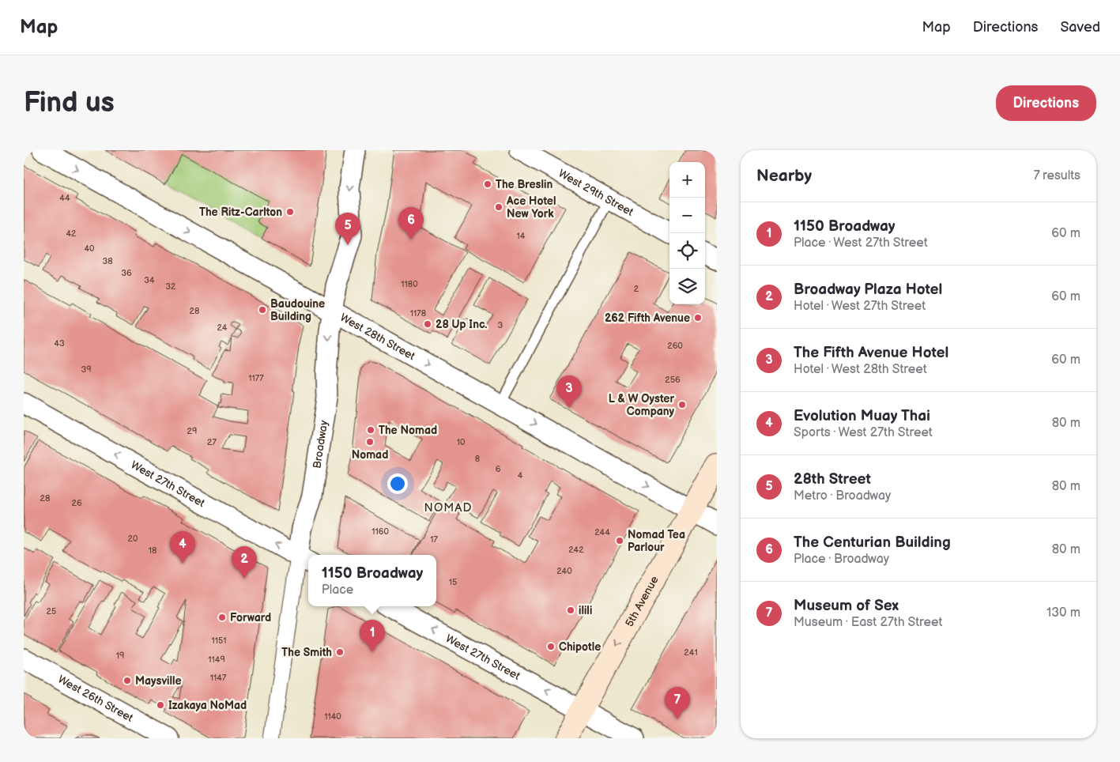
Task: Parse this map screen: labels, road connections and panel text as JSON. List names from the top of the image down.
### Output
{
  "streets": {
    "main road": ["5th Avenue"],
    "street": [
      "West 29th Street",
      "West 28th Street",
      "Broadway",
      "West 27th Street",
      "West 26th Street"
    ]
  },
  "crossings": [
    ["West 28th Street", "Broadway"],
    ["West 28th Street", "5th Avenue"],
    ["Broadway", "West 27th Street"],
    ["West 27th Street", "5th Avenue"]
  ],
  "one_way": [
    "West 28th Street",
    "Broadway",
    "West 27th Street",
    "5th Avenue"
  ],
  "districts": ["NOMAD"],
  "places": [
    "The Breslin",
    "Ace Hotel New York",
    "The Ritz-Carlton",
    "Baudouine Building",
    "262 Fifth Avenue",
    "28 Up Inc.",
    "L & W Oyster Company",
    "The Nomad",
    "Nomad",
    "Nomad Tea Parlour",
    "ilili",
    "Forward",
    "Chipotle",
    "The Smith",
    "Maysville",
    "Izakaya NoMad"
  ],
  "house_numbers": [
    "44",
    "42",
    "14",
    "40",
    "38",
    "36",
    "34",
    "1180",
    "32",
    "2",
    "28",
    "1178",
    "3",
    "24",
    "43",
    "260",
    "39",
    "1177",
    "256",
    "29",
    "27",
    "10",
    "8",
    "6",
    "4",
    "28",
    "26",
    "1160",
    "244",
    "20",
    "17",
    "242",
    "18",
    "240",
    "15",
    "25",
    "1151",
    "241",
    "19",
    "1149",
    "1147",
    "1140"
  ],
  "page": {
    "header": "Map",
    "nav": ["Map", "Directions", "Saved"],
    "buttons": "Directions",
    "title": "Find us",
    "heading": ["Nearby", "7 results"],
    "map_buttons": ["+", "−"],
    "list": [
      {
        "mark": "1",
        "name": "1150 Broadway",
        "note": "Place · West 27th Street",
        "value": "60 m"
      },
      {
        "mark": "2",
        "name": "Broadway Plaza Hotel",
        "note": "Hotel · West 27th Street",
        "value": "60 m"
      },
      {
        "mark": "3",
        "name": "The Fifth Avenue Hotel",
        "note": "Hotel · West 28th Street",
        "value": "60 m"
      },
      {
        "mark": "4",
        "name": "Evolution Muay Thai",
        "note": "Sports · West 27th Street",
        "value": "80 m"
      },
      {
        "mark": "5",
        "name": "28th Street",
        "note": "Metro · Broadway",
        "value": "80 m"
      },
      {
        "mark": "6",
        "name": "The Centurian Building",
        "note": "Place · Broadway",
        "value": "80 m"
      },
      {
        "mark": "7",
        "name": "Museum of Sex",
        "note": "Museum · East 27th Street",
        "value": "130 m"
      }
    ],
    "pins": [
      "6",
      "5",
      "3",
      "4",
      "2",
      "1",
      "7"
    ],
    "popup": ["1150 Broadway", "Place"]
  }
}
